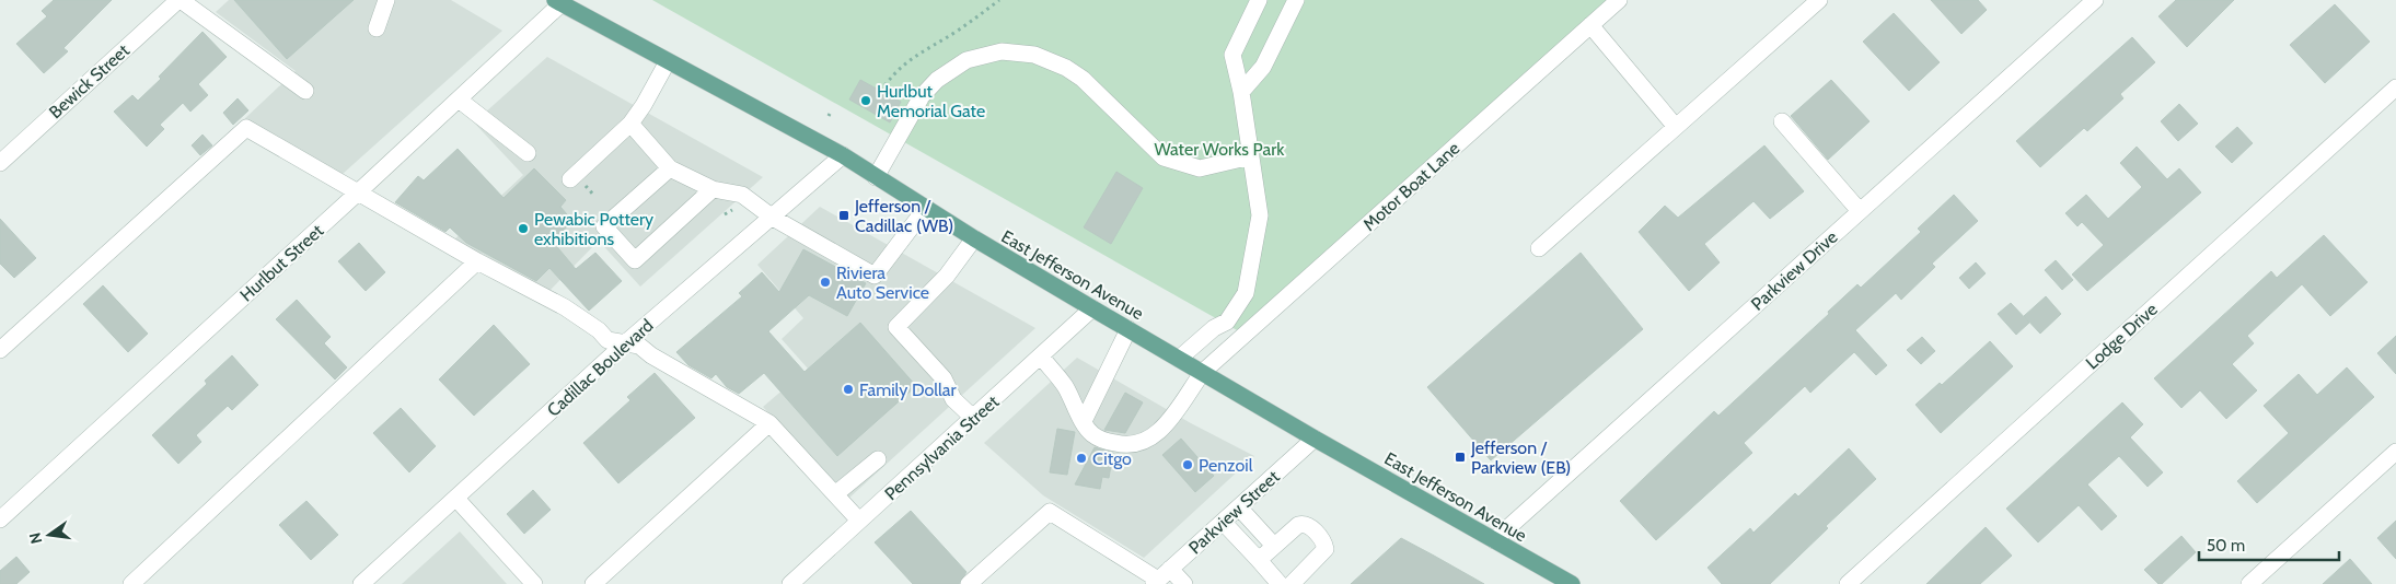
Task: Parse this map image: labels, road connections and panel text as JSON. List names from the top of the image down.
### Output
{
  "streets": {
    "main road": ["East Jefferson Avenue"],
    "street": [
      "Bewick Street",
      "Motor Boat Lane",
      "Hurlbut Street",
      "Parkview Drive",
      "Lodge Drive",
      "Cadillac Boulevard",
      "Pennsylvania Street",
      "Parkview Street"
    ]
  },
  "crossings": [
    ["Motor Boat Lane", "East Jefferson Avenue"],
    ["Motor Boat Lane", "Pennsylvania Street"],
    ["Hurlbut Street", "East Jefferson Avenue"],
    ["Parkview Drive", "East Jefferson Avenue"],
    ["East Jefferson Avenue", "Cadillac Boulevard"],
    ["East Jefferson Avenue", "Pennsylvania Street"],
    ["East Jefferson Avenue", "Parkview Street"]
  ],
  "parks": ["Water Works Park"],
  "places": {
    "other": [
      "Hurlbut Memorial Gate",
      "Pewabic Pottery exhibitions",
      "Riviera Auto Service",
      "Family Dollar",
      "Citgo",
      "Penzoil"
    ],
    "transit": ["Jefferson / Cadillac (WB)", "Jefferson / Parkview (EB)"]
  },
  "scale_bar": "50 m",
  "north": "left"
}
